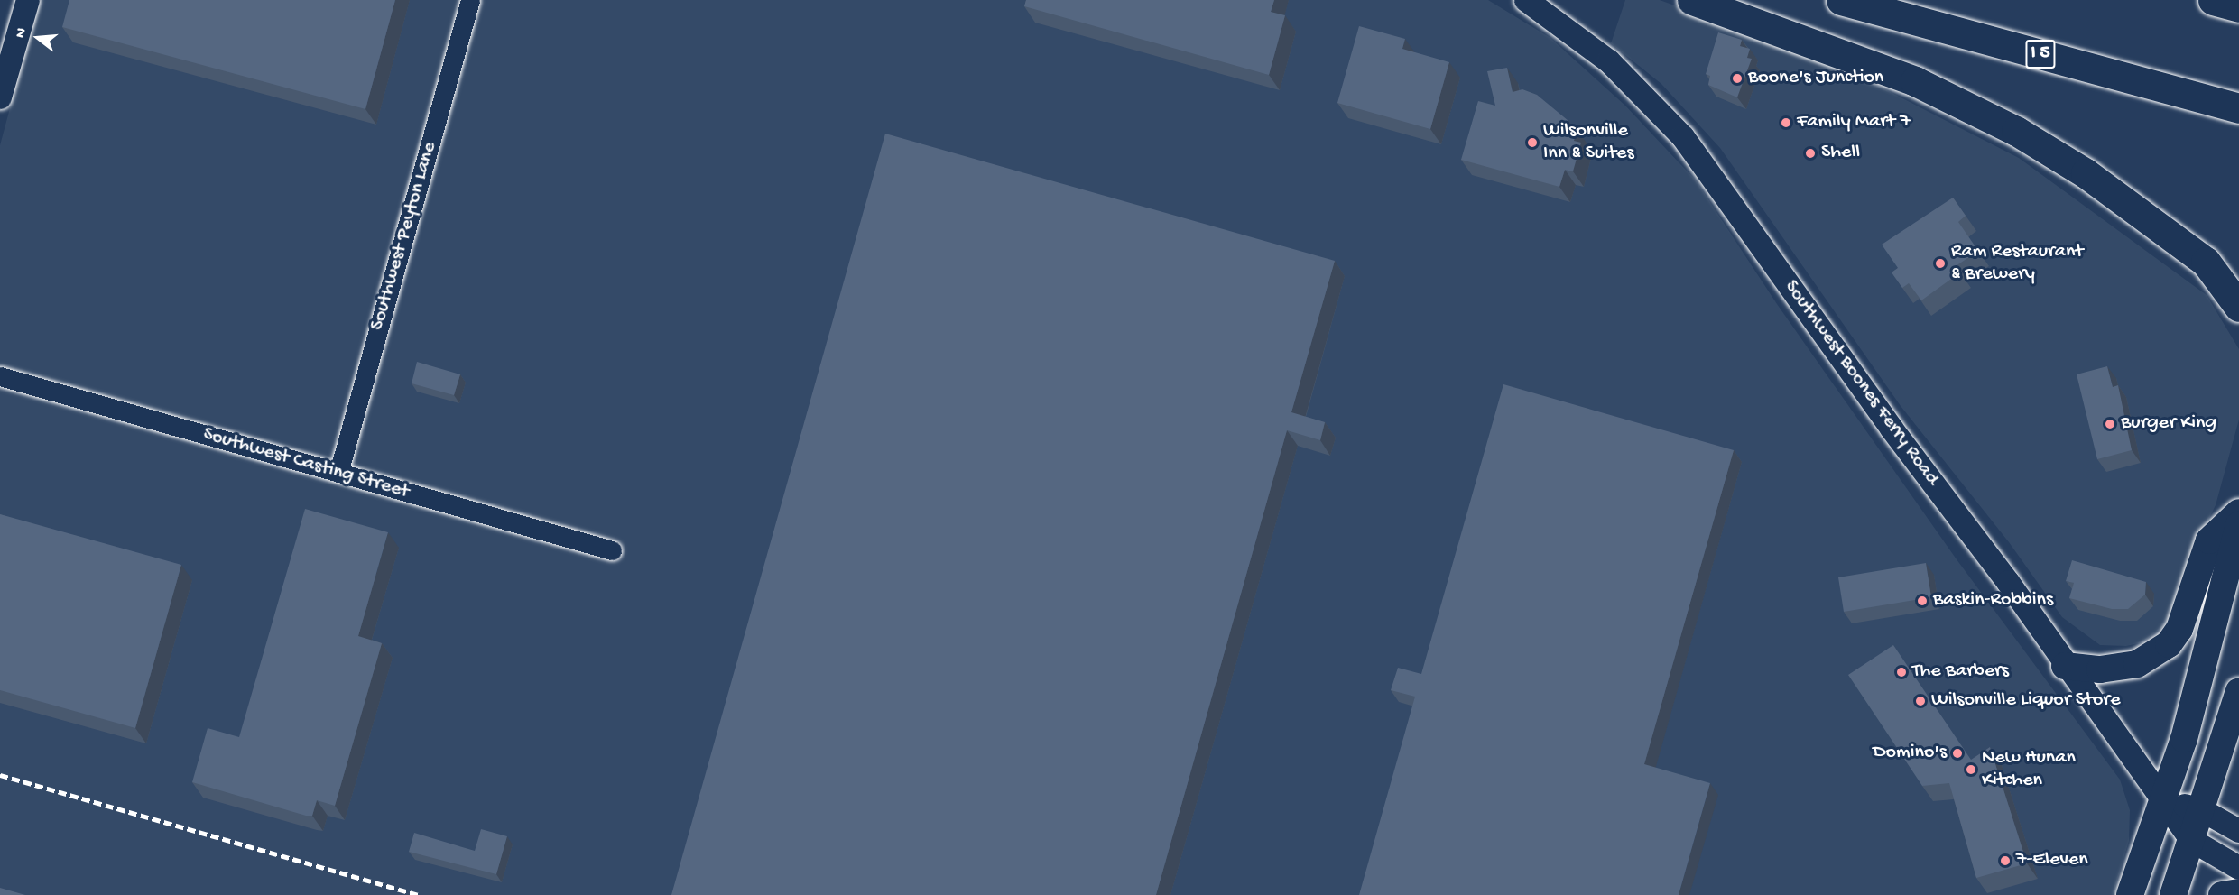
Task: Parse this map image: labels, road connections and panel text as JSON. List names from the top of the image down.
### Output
{
  "streets": {
    "highway": ["I 5"],
    "street": ["Southwest Peyton Lane", "Southwest Boones Ferry Road", "Southwest Casting Street"]
  },
  "crossings": [
    ["Southwest Peyton Lane", "Southwest Casting Street"]
  ],
  "places": [
    "Boone's Junction",
    "Family Mart 7",
    "Wilsonville Inn & Suites",
    "Shell",
    "Ram Restaurant & Brewery",
    "Burger King",
    "Baskin-Robbins",
    "The Barbers",
    "Wilsonville Liquor Store",
    "Domino's",
    "New Hunan Kitchen",
    "7-Eleven"
  ],
  "north": "left"
}
